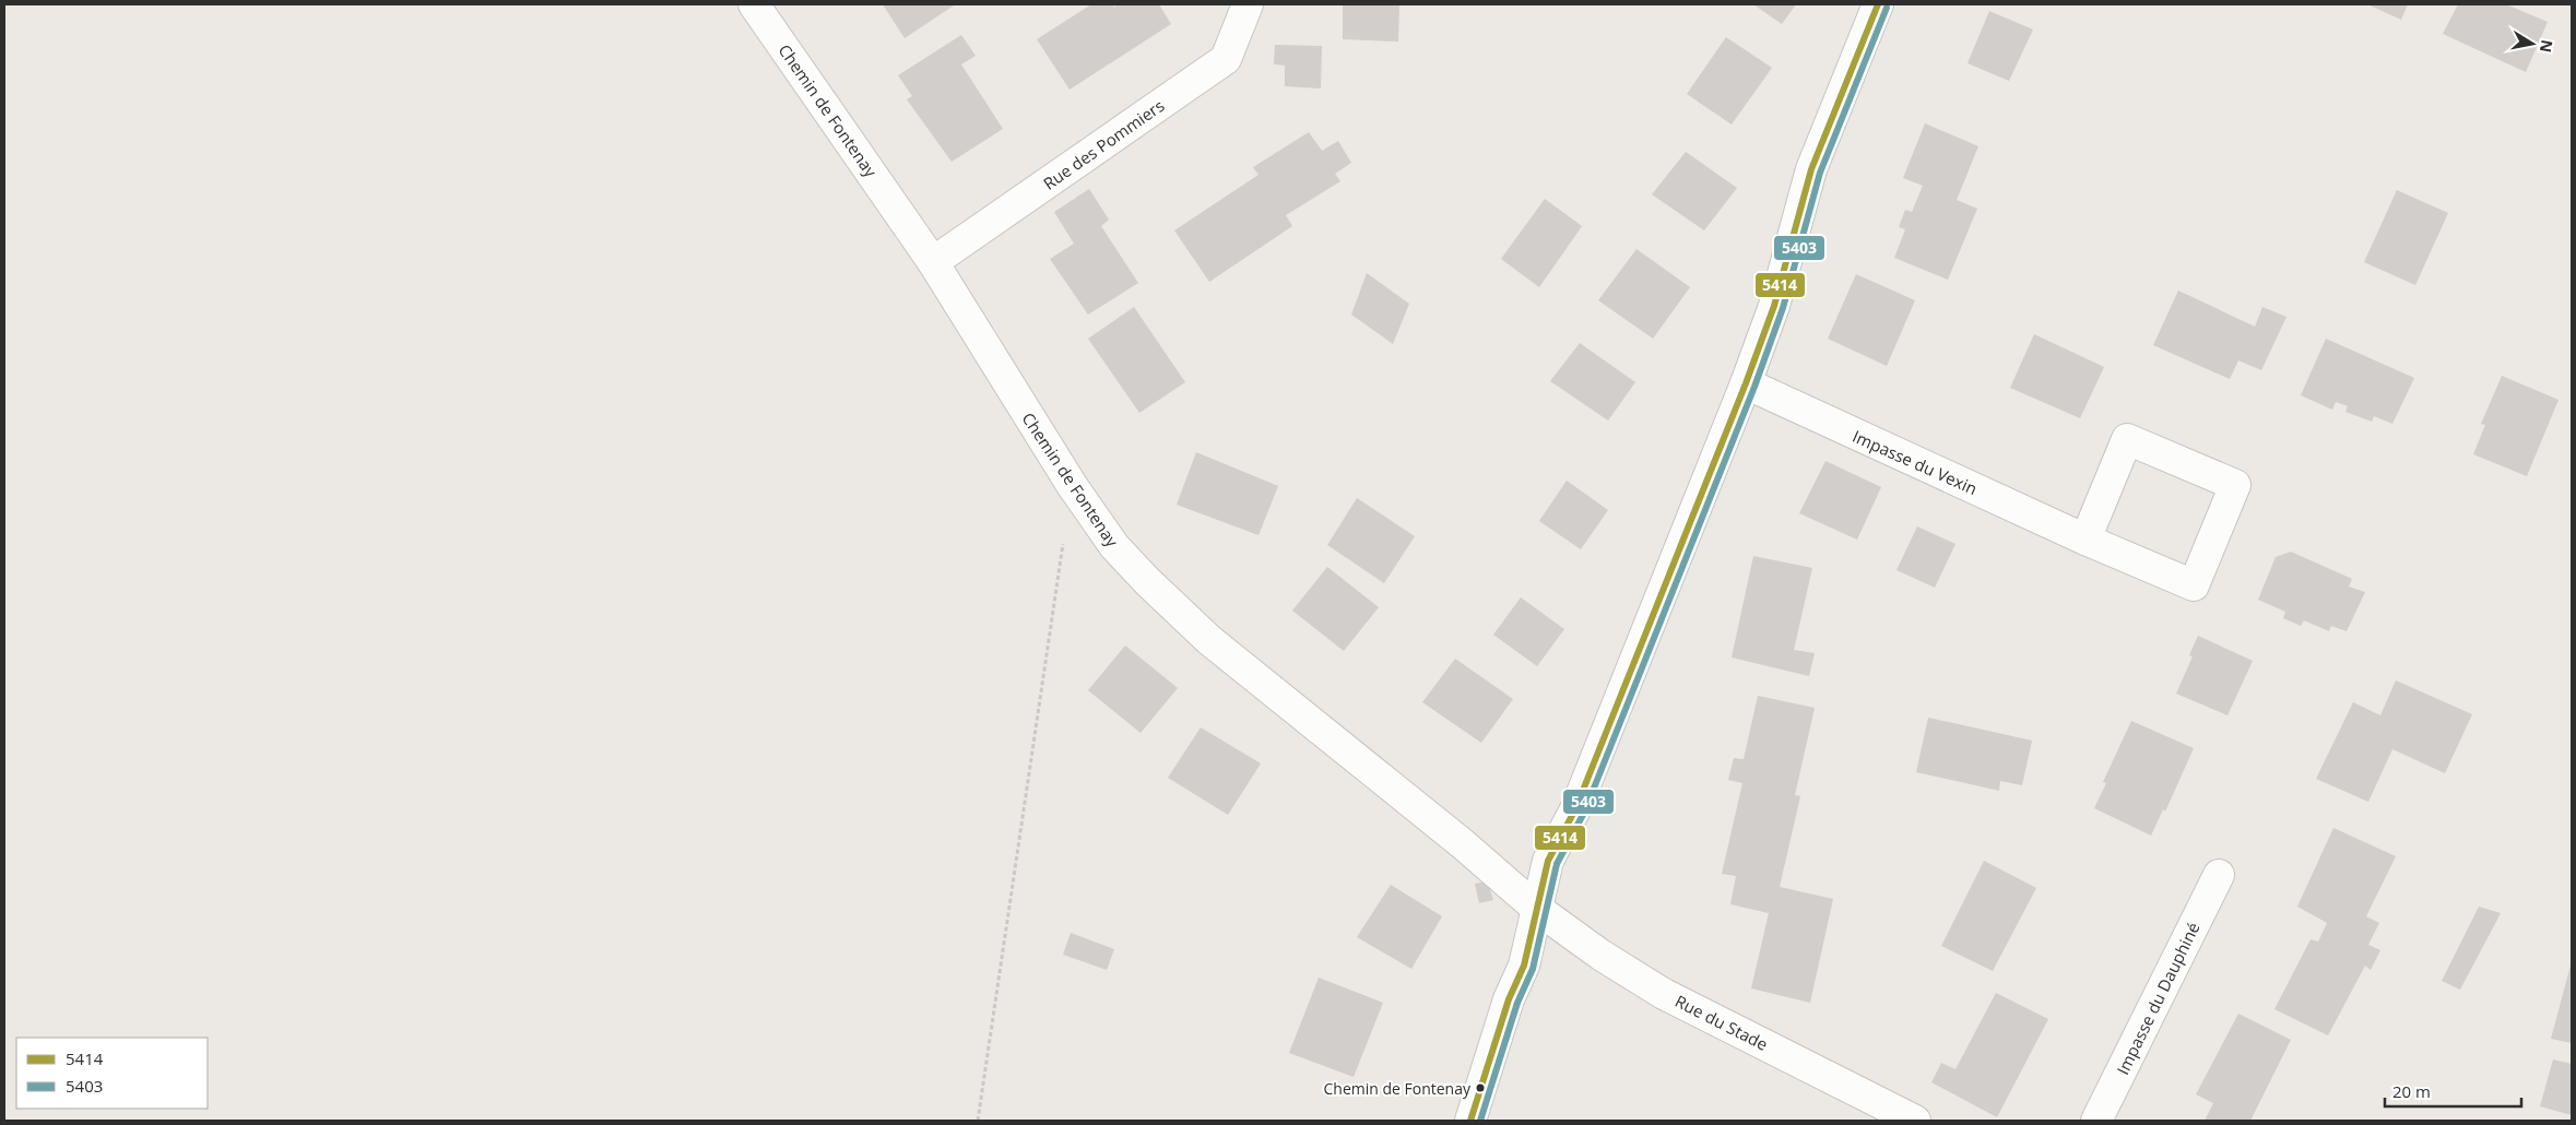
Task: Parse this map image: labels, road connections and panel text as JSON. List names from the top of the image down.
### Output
{
  "streets": {
    "street": [
      "Chemin de Fontenay",
      "Rue des Pommiers",
      "Impasse du Vexin",
      "Impasse du Dauphiné",
      "Rue du Stade"
    ]
  },
  "crossings": [
    ["Chemin de Fontenay", "Rue des Pommiers"],
    ["Chemin de Fontenay", "Rue du Stade"]
  ],
  "places": ["Chemin de Fontenay"],
  "lines": ["transit line 5414", "transit line 5403"],
  "legend": ["5414", "5403"],
  "scale_bar": "20 m",
  "north": "right"
}
